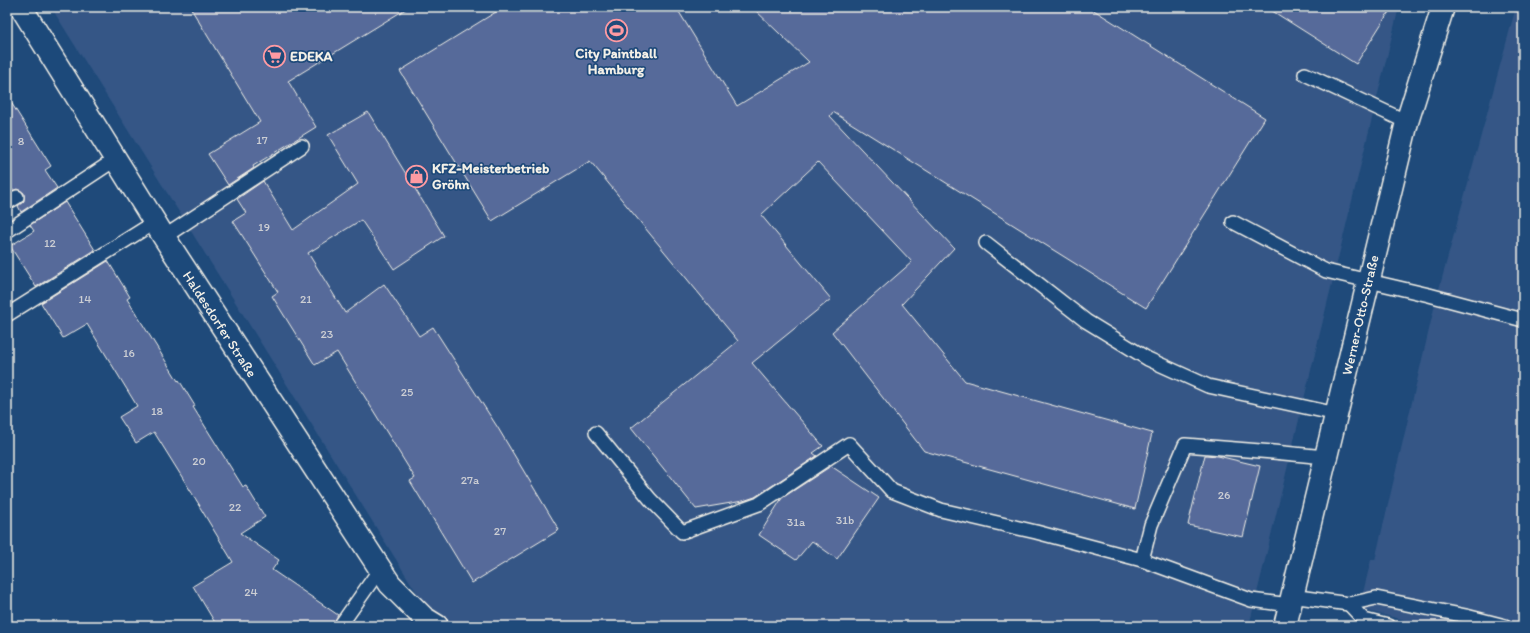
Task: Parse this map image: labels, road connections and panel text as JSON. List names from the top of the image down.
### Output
{
  "streets": {
    "street": ["Werner-Otto-Straße", "Haldesdorfer Straße"]
  },
  "places": {
    "sports": ["City Paintball Hamburg"],
    "supermarket": ["EDEKA"],
    "shop": ["KFZ-Meisterbetrieb Gröhn"]
  },
  "house_numbers": [
    "17",
    "8",
    "19",
    "12",
    "14",
    "21",
    "23",
    "16",
    "25",
    "18",
    "20",
    "27a",
    "26",
    "22",
    "31b",
    "31a",
    "27",
    "24"
  ]
}
